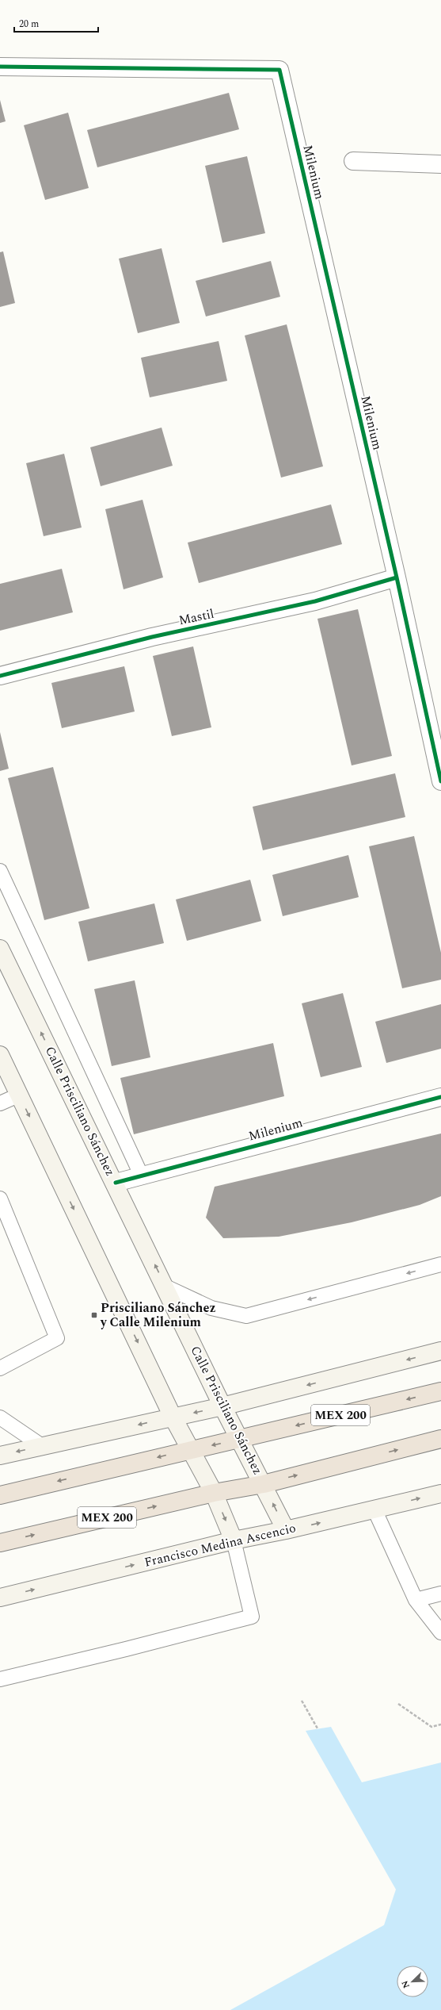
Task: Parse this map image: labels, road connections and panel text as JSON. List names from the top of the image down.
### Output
{
  "streets": {
    "highway": ["MEX 200"],
    "main road": ["Calle Prisciliano Sánchez", "Francisco Medina Ascencio"],
    "street": ["Milenium", "Mastil"]
  },
  "crossings": [
    ["Milenium", "Mastil"],
    ["Milenium", "Calle Prisciliano Sánchez"],
    ["Calle Prisciliano Sánchez", "MEX 200"],
    ["Calle Prisciliano Sánchez", "Francisco Medina Ascencio"]
  ],
  "places": {
    "transit": ["Prisciliano Sánchez y Calle Milenium"]
  },
  "scale_bar": "20 m",
  "north": "bottom left"
}
